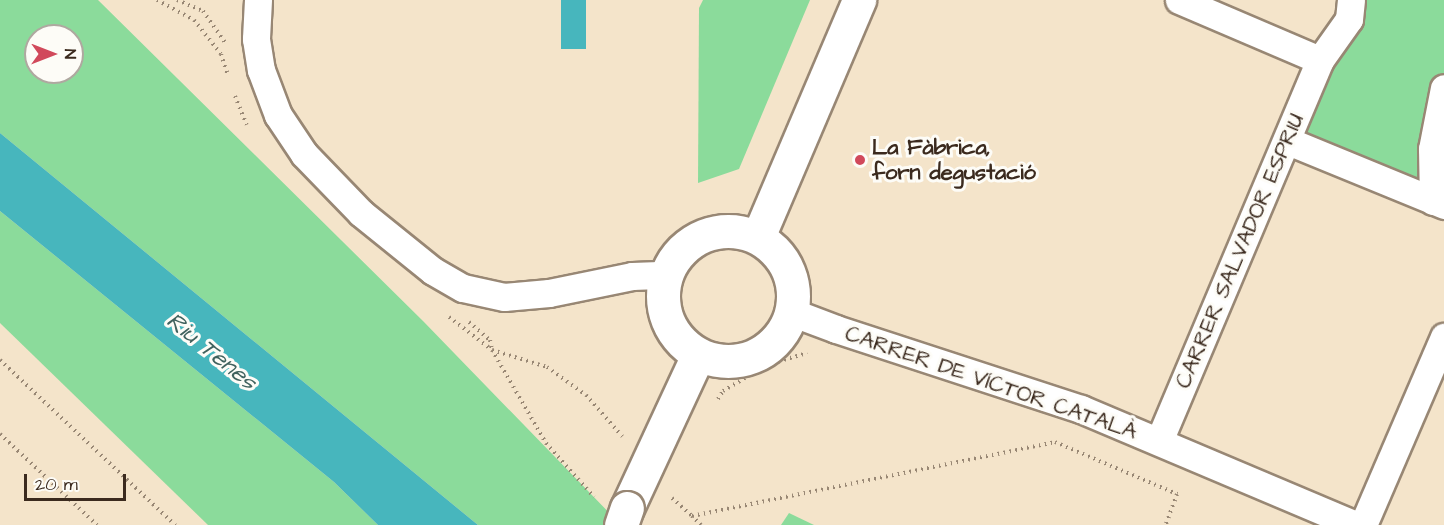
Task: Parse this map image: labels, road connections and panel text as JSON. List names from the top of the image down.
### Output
{
  "streets": {
    "street": ["CARRER SALVADOR ESPRIU", "CARRER DE VÍCTOR CATALÀ"]
  },
  "crossings": [
    ["CARRER SALVADOR ESPRIU", "CARRER DE VÍCTOR CATALÀ"]
  ],
  "water": ["Riu Tenes"],
  "places": ["La Fàbrica, forn degustació"],
  "scale_bar": "20 m",
  "north": "right"
}
